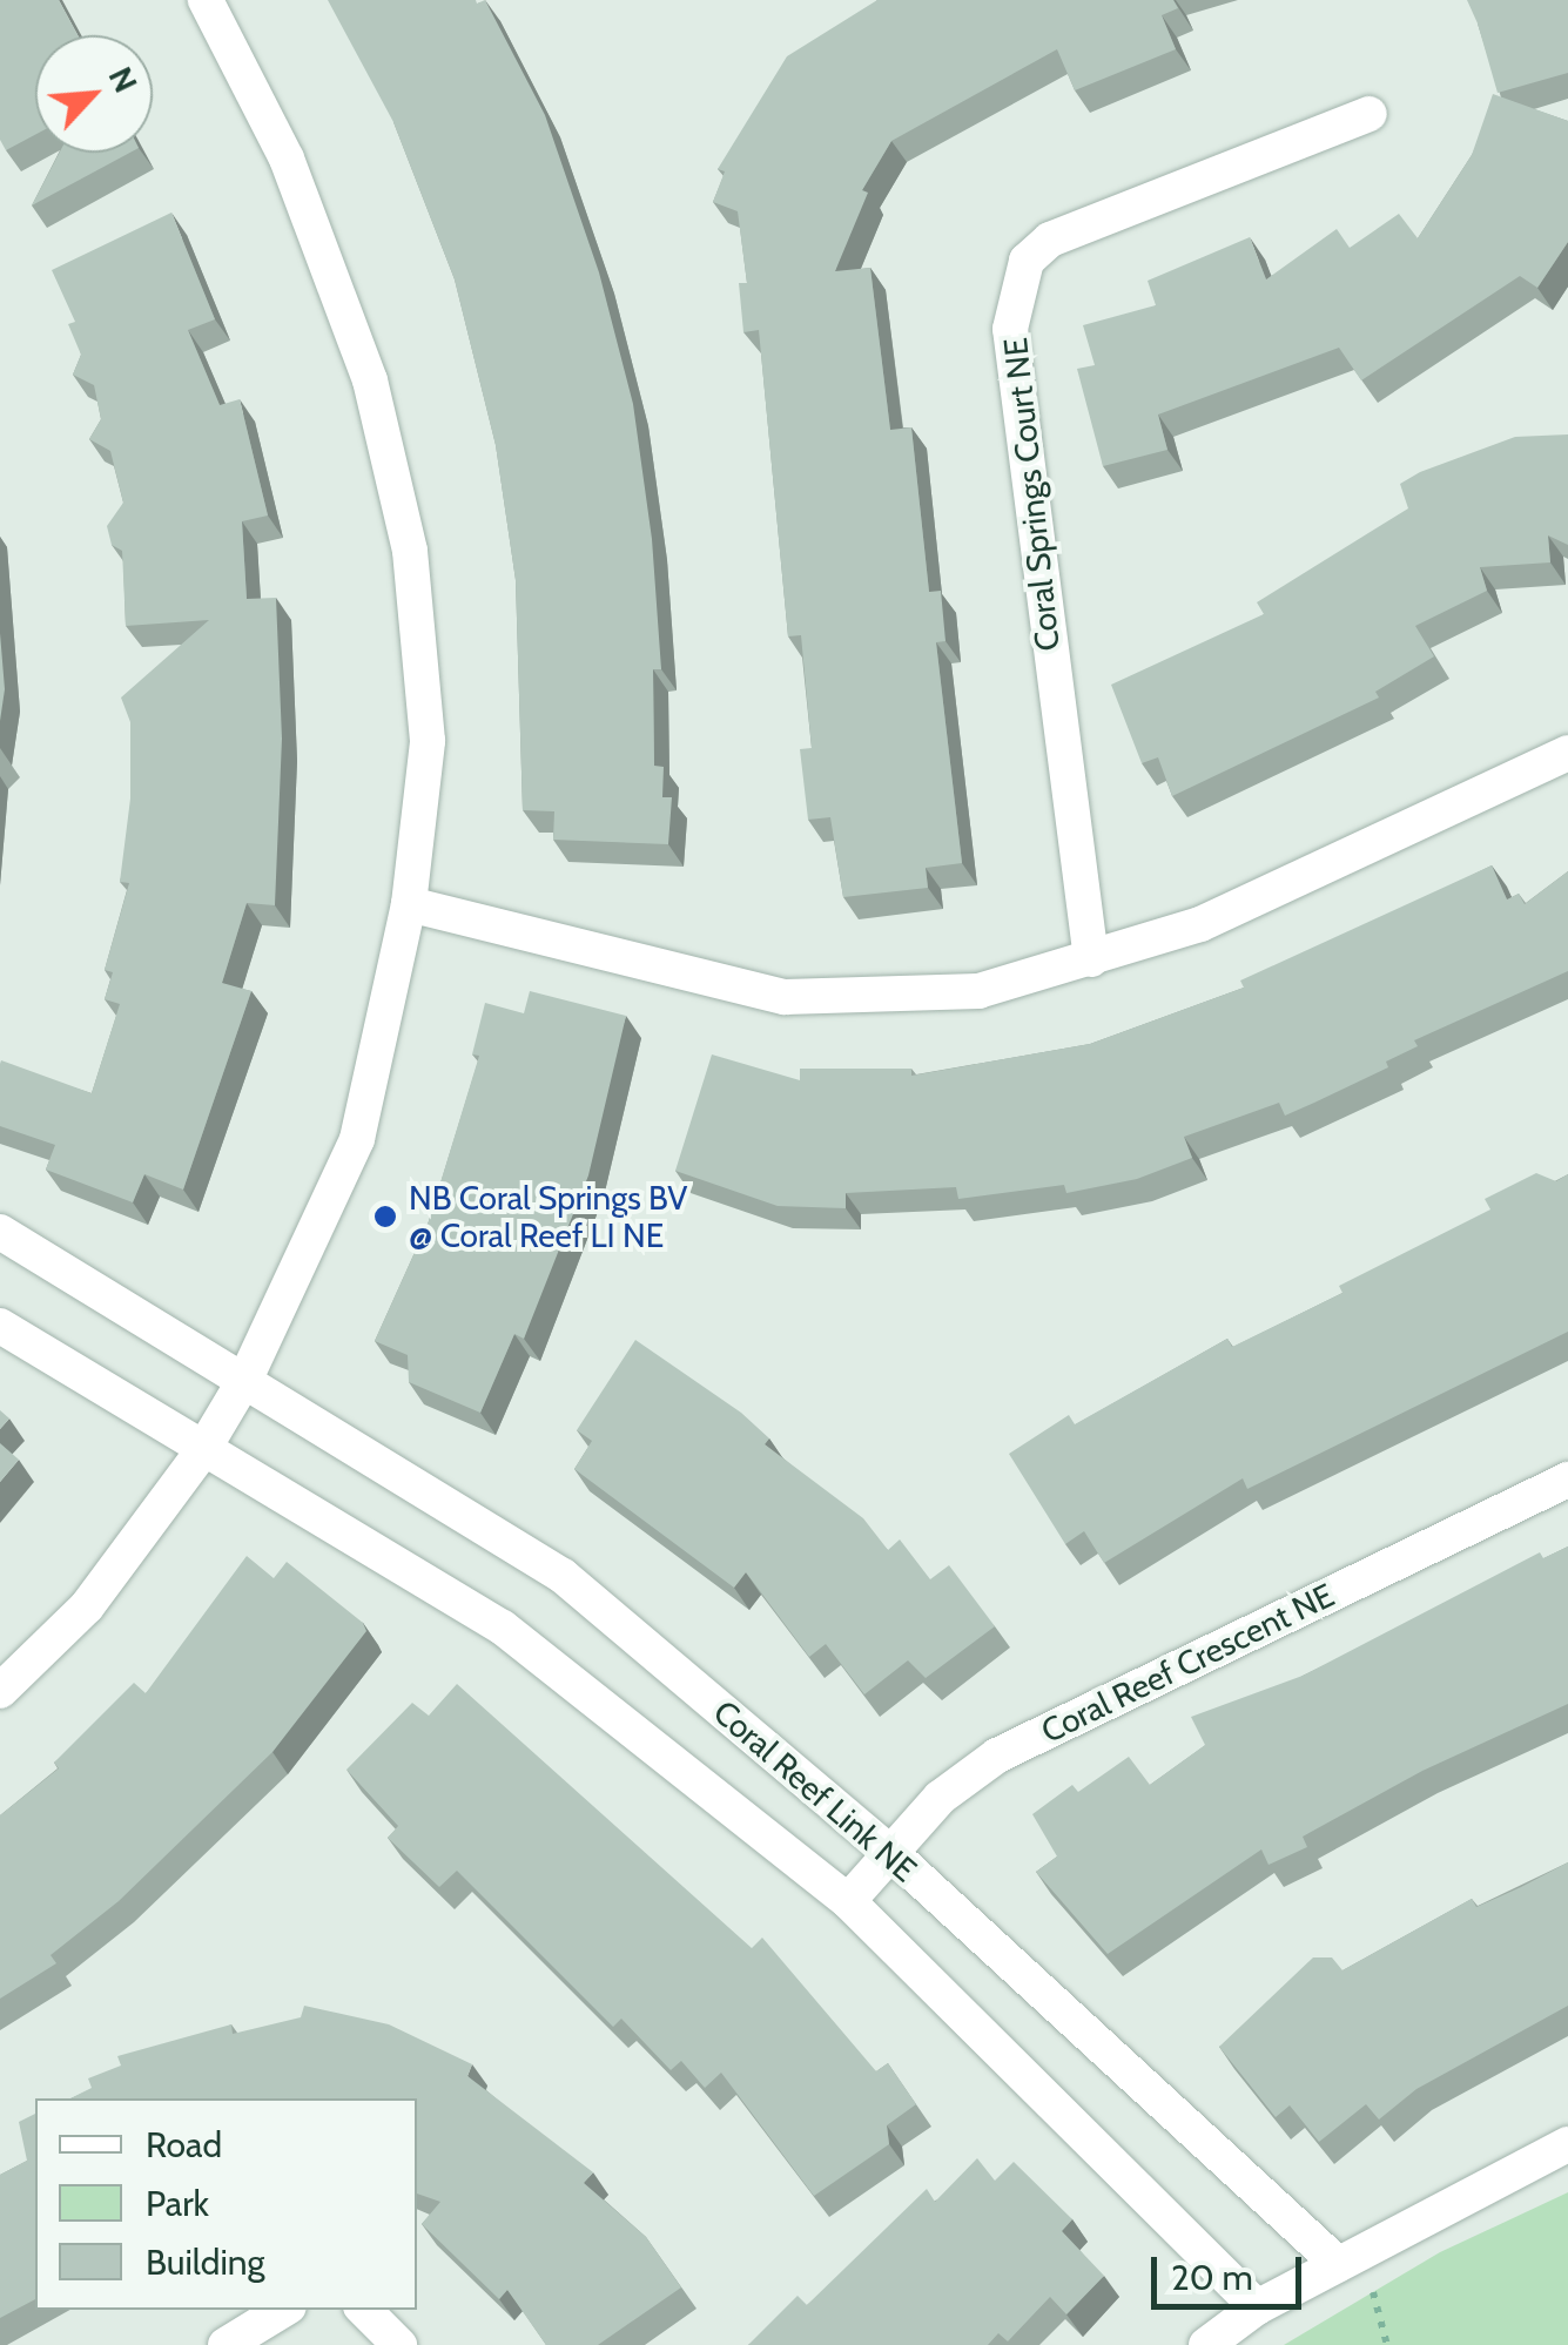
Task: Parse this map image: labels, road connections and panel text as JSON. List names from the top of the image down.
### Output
{
  "streets": {
    "street": ["Coral Springs Court NE", "Coral Reef Crescent NE", "Coral Reef Link NE"]
  },
  "crossings": [
    ["Coral Reef Crescent NE", "Coral Reef Link NE"]
  ],
  "places": ["NB Coral Springs BV @ Coral Reef LI NE"],
  "legend": ["Road", "Park", "Building"],
  "scale_bar": "20 m",
  "north": "top right"
}
